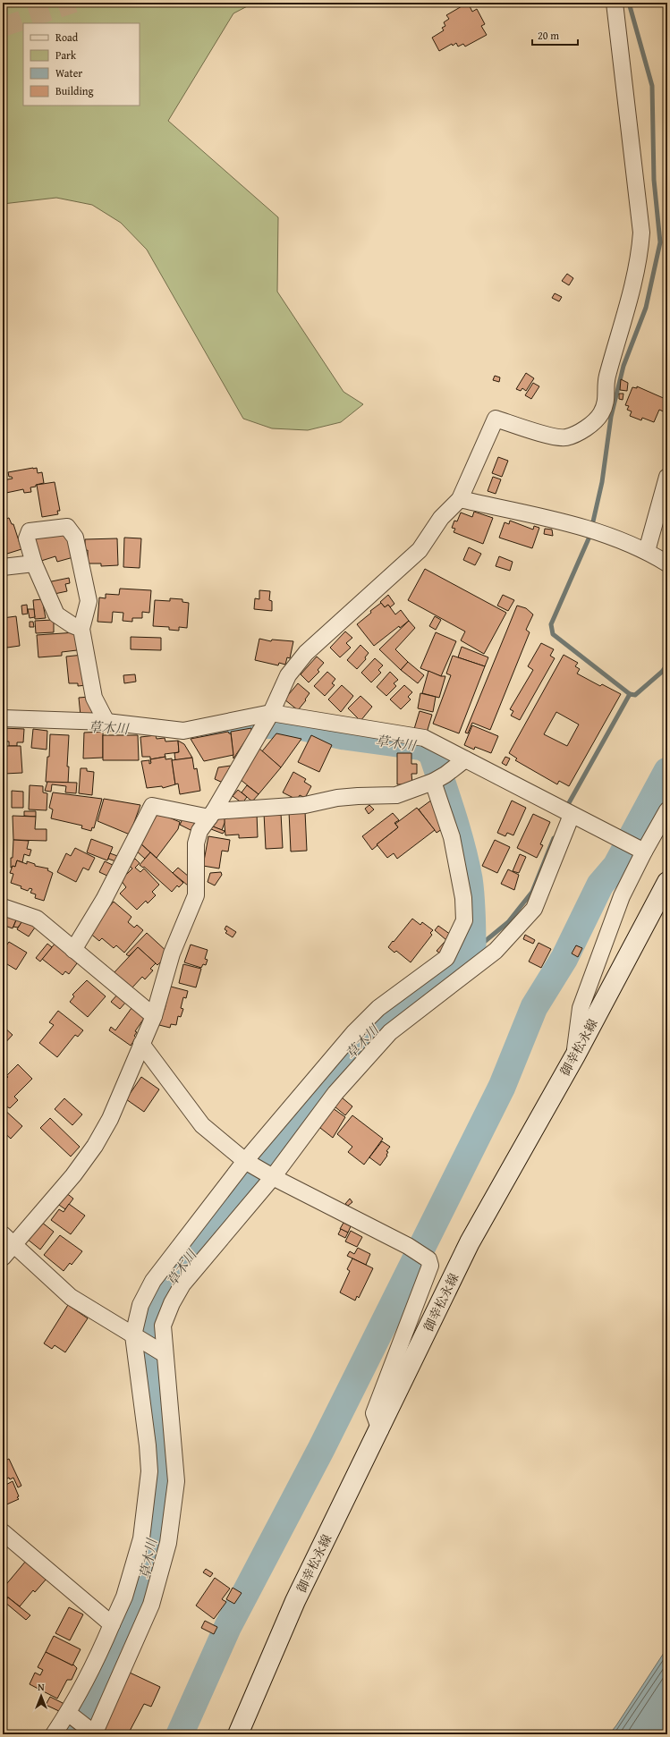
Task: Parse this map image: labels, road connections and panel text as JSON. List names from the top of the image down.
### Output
{
  "streets": {
    "main road": ["御幸松永線"]
  },
  "water": ["草木川"],
  "legend": [
    "Road",
    "Park",
    "Water",
    "Building"
  ],
  "scale_bar": "20 m",
  "north": "top"
}
